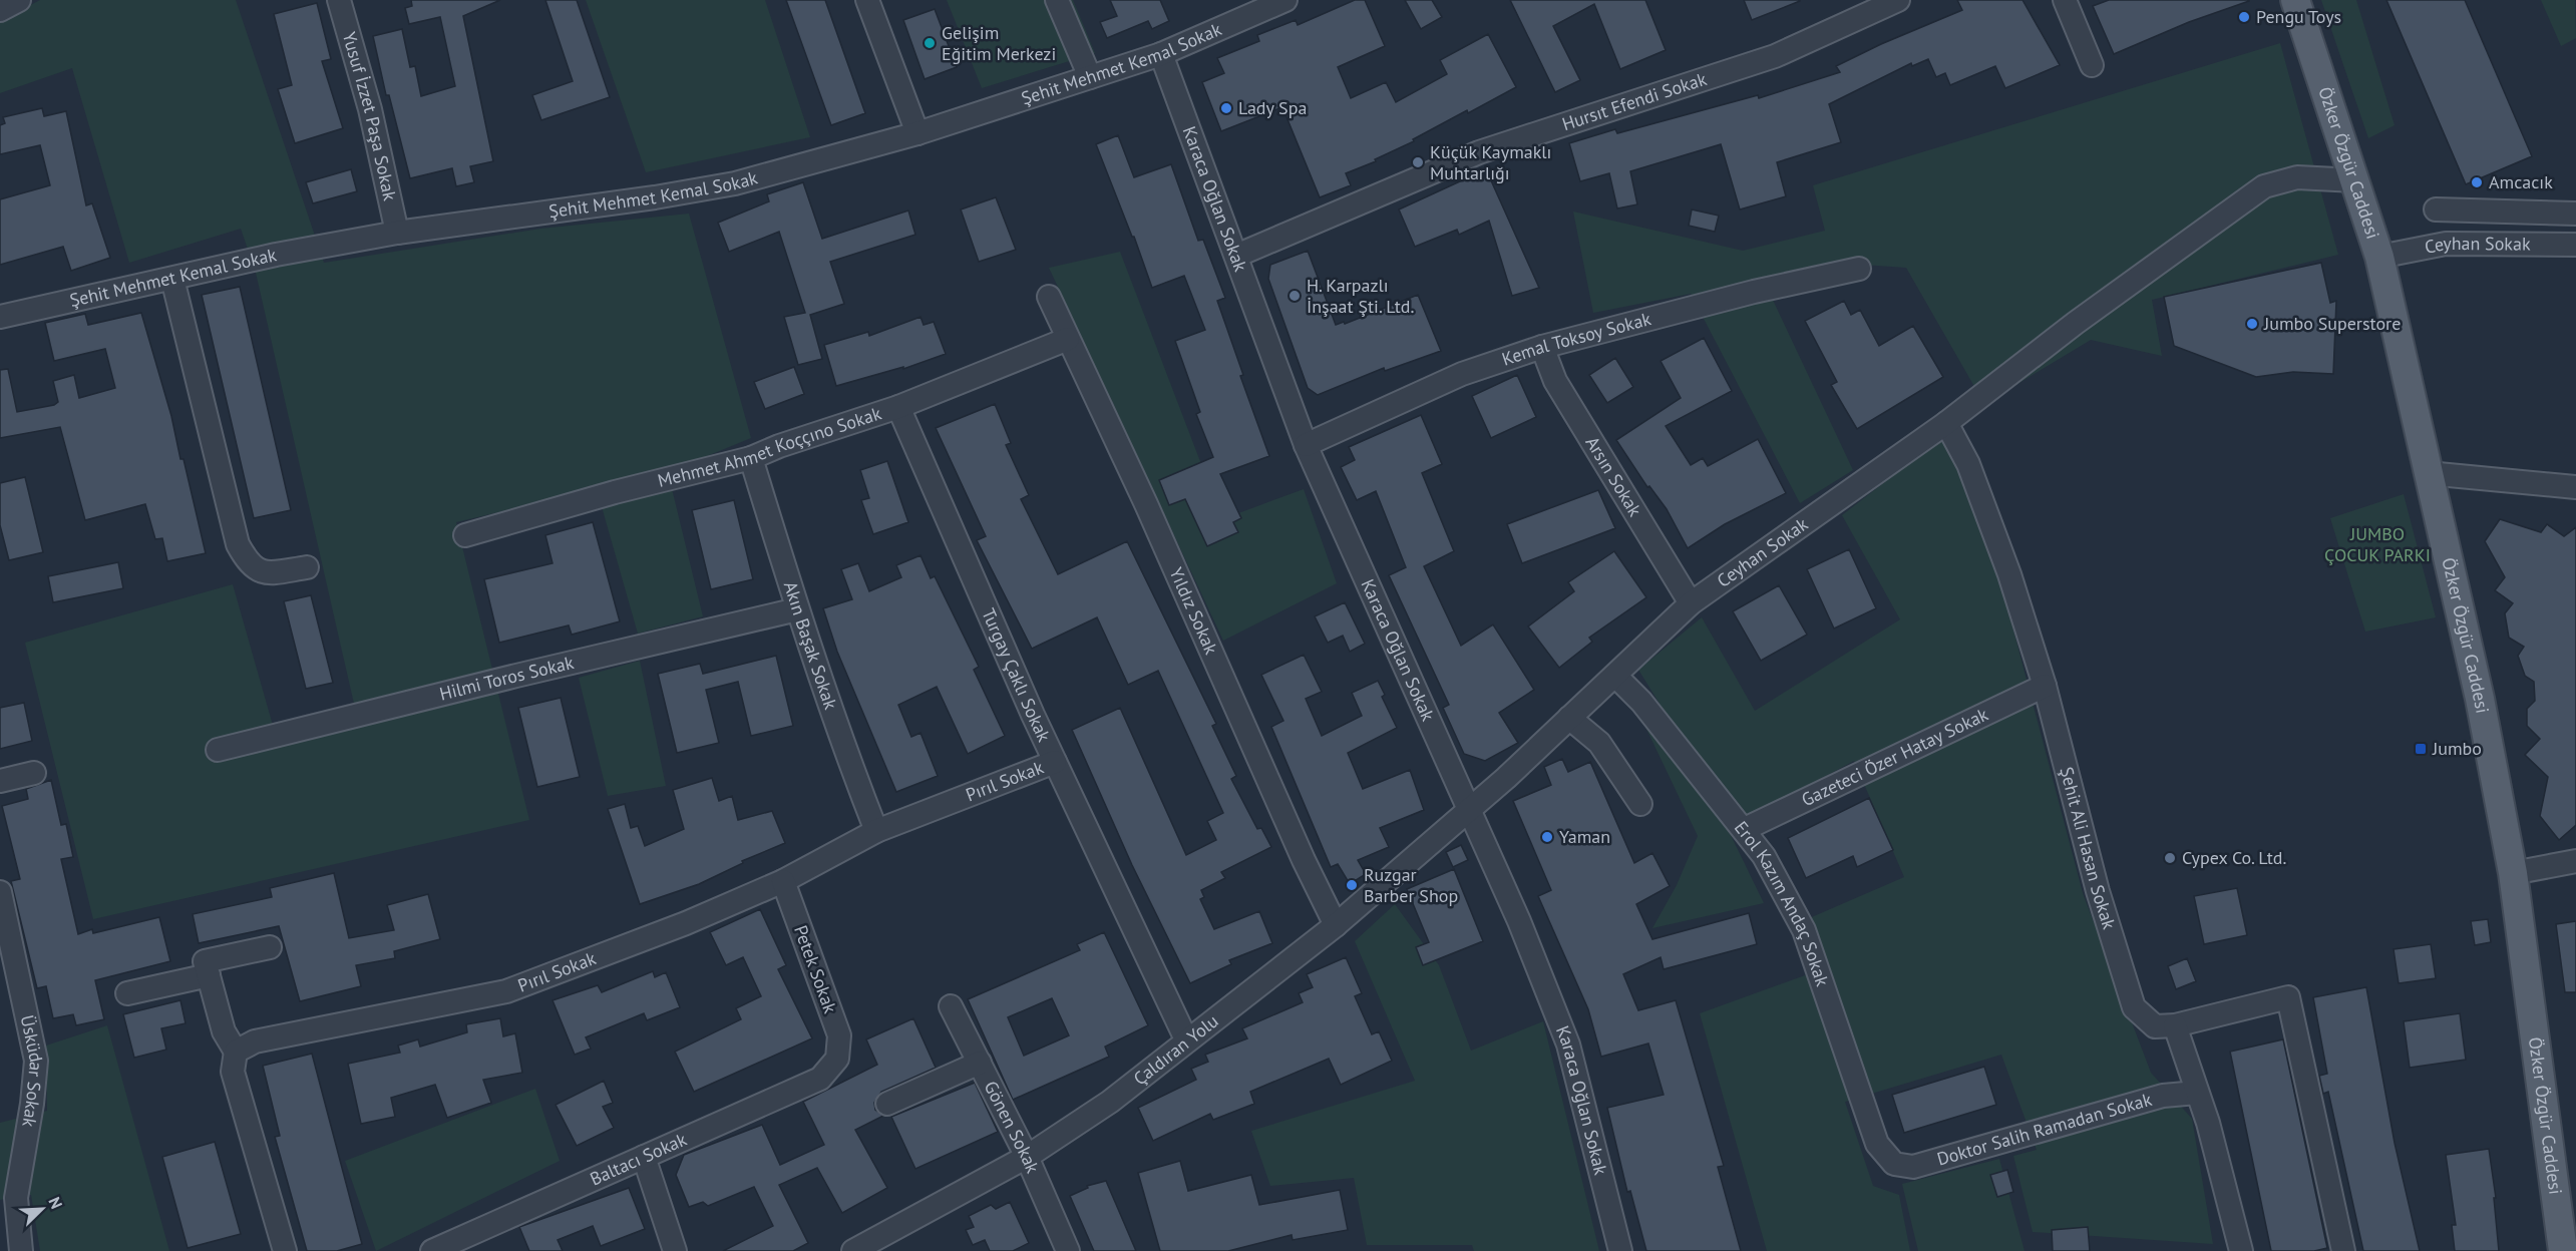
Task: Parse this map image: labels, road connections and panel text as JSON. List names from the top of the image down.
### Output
{
  "streets": {
    "main road": ["Özker Özgür Caddesi"],
    "street": [
      "Şehit Mehmet Kemal Sokak",
      "Hursıt Efendi Sokak",
      "Yusuf İzzet Paşa Sokak",
      "Karaca Oğlan Sokak",
      "Ceyhan Sokak",
      "Kemal Toksoy Sokak",
      "Mehmet Ahmet Koççıno Sokak",
      "Arsın Sokak",
      "Yıldız Sokak",
      "Akın Başak Sokak",
      "Turgay Çaklı Sokak",
      "Hilmi Toros Sokak",
      "Gazeteci Özer Hatay Sokak",
      "Pırıl Sokak",
      "Şehit Ali Hasan Sokak",
      "Erol Kazım Andaç Sokak",
      "Petek Sokak",
      "Çaldıran Yolu",
      "Üsküdar Sokak",
      "Gönen Sokak",
      "Doktor Salih Ramadan Sokak",
      "Baltacı Sokak"
    ]
  },
  "crossings": [
    ["Şehit Mehmet Kemal Sokak", "Yusuf İzzet Paşa Sokak"],
    ["Şehit Mehmet Kemal Sokak", "Karaca Oğlan Sokak"],
    ["Hursıt Efendi Sokak", "Karaca Oğlan Sokak"],
    ["Özker Özgür Caddesi", "Ceyhan Sokak"],
    ["Karaca Oğlan Sokak", "Ceyhan Sokak"],
    ["Karaca Oğlan Sokak", "Kemal Toksoy Sokak"],
    ["Karaca Oğlan Sokak", "Çaldıran Yolu"],
    ["Ceyhan Sokak", "Arsın Sokak"],
    ["Ceyhan Sokak", "Şehit Ali Hasan Sokak"],
    ["Ceyhan Sokak", "Erol Kazım Andaç Sokak"],
    ["Ceyhan Sokak", "Çaldıran Yolu"],
    ["Kemal Toksoy Sokak", "Arsın Sokak"],
    ["Mehmet Ahmet Koççıno Sokak", "Yıldız Sokak"],
    ["Mehmet Ahmet Koççıno Sokak", "Akın Başak Sokak"],
    ["Mehmet Ahmet Koççıno Sokak", "Turgay Çaklı Sokak"],
    ["Yıldız Sokak", "Çaldıran Yolu"],
    ["Akın Başak Sokak", "Hilmi Toros Sokak"],
    ["Akın Başak Sokak", "Pırıl Sokak"],
    ["Turgay Çaklı Sokak", "Pırıl Sokak"],
    ["Turgay Çaklı Sokak", "Çaldıran Yolu"],
    ["Gazeteci Özer Hatay Sokak", "Şehit Ali Hasan Sokak"],
    ["Gazeteci Özer Hatay Sokak", "Erol Kazım Andaç Sokak"],
    ["Pırıl Sokak", "Petek Sokak"],
    ["Erol Kazım Andaç Sokak", "Doktor Salih Ramadan Sokak"],
    ["Petek Sokak", "Baltacı Sokak"],
    ["Çaldıran Yolu", "Gönen Sokak"]
  ],
  "parks": ["JUMBO ÇOCUK PARKI"],
  "places": {
    "other": [
      "Pengu Toys",
      "Gelişim Eğitim Merkezi",
      "Lady Spa",
      "Küçük Kaymaklı Muhtarlığı",
      "Amcacık",
      "H. Karpazlı İnşaat Şti. Ltd.",
      "Jumbo Superstore",
      "Yaman",
      "Cypex Co. Ltd.",
      "Ruzgar Barber Shop"
    ],
    "transit": ["Jumbo"]
  },
  "north": "top right"
}
